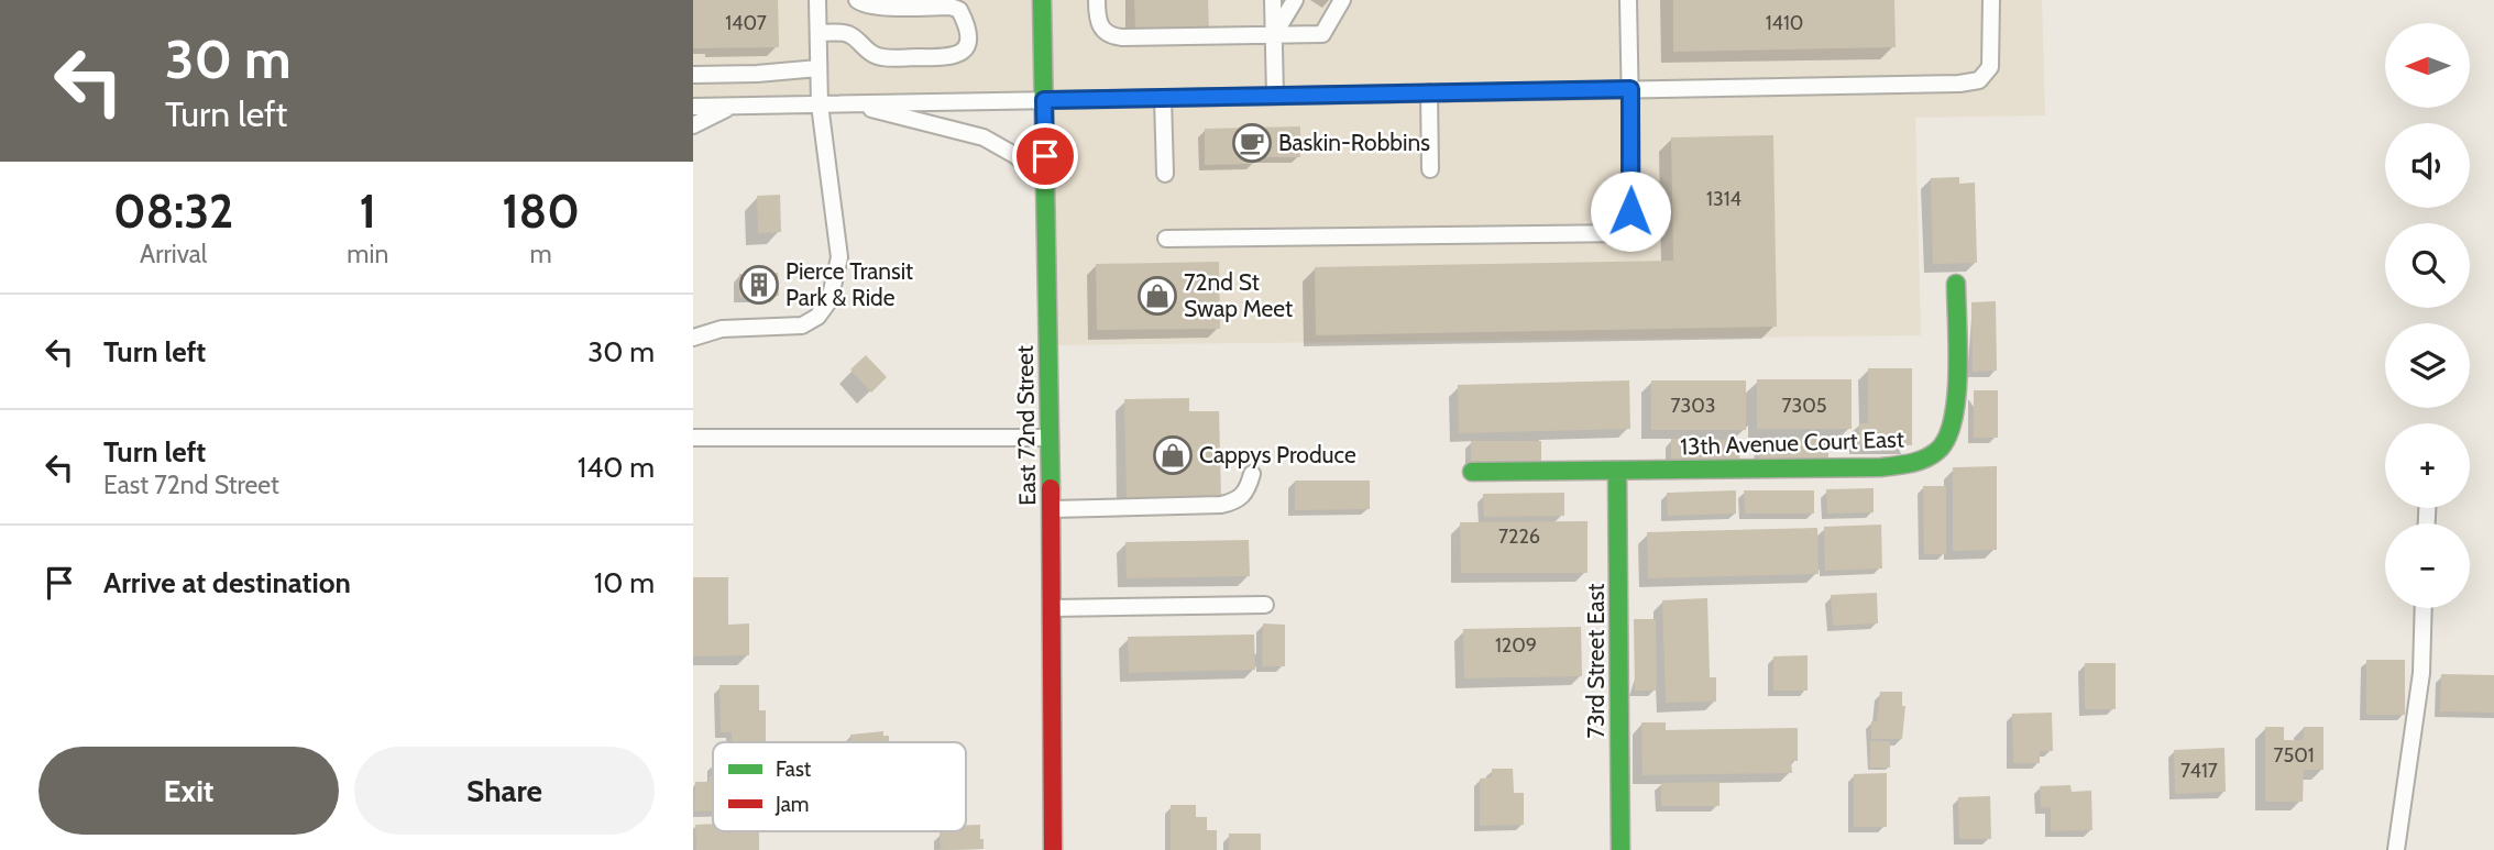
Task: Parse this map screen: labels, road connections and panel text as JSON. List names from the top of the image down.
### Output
{
  "streets": {
    "street": ["East 72nd Street", "13th Avenue Court East", "73rd Street East"]
  },
  "crossings": [
    ["13th Avenue Court East", "73rd Street East"]
  ],
  "places": {
    "cafe": ["Baskin-Robbins"],
    "building": ["Pierce Transit Park & Ride"],
    "shop": ["72nd St Swap Meet", "Cappys Produce"]
  },
  "house_numbers": [
    "1407",
    "1410",
    "1314",
    "7303",
    "7305",
    "7226",
    "1209",
    "7501",
    "7417"
  ],
  "legend": ["Fast", "Jam"],
  "north": "left",
  "page": {
    "turn": ["30 m", "Turn left"],
    "map_buttons": ["+", "−"],
    "eta": [
      "08:32",
      "Arrival",
      "1",
      "min",
      "180",
      "m"
    ],
    "list": [
      {
        "name": "Turn left",
        "value": "30 m"
      },
      {
        "name": "Turn left",
        "note": "East 72nd Street",
        "value": "140 m"
      },
      {
        "name": "Arrive at destination",
        "value": "10 m"
      }
    ],
    "buttons": ["Exit", "Share"]
  }
}
